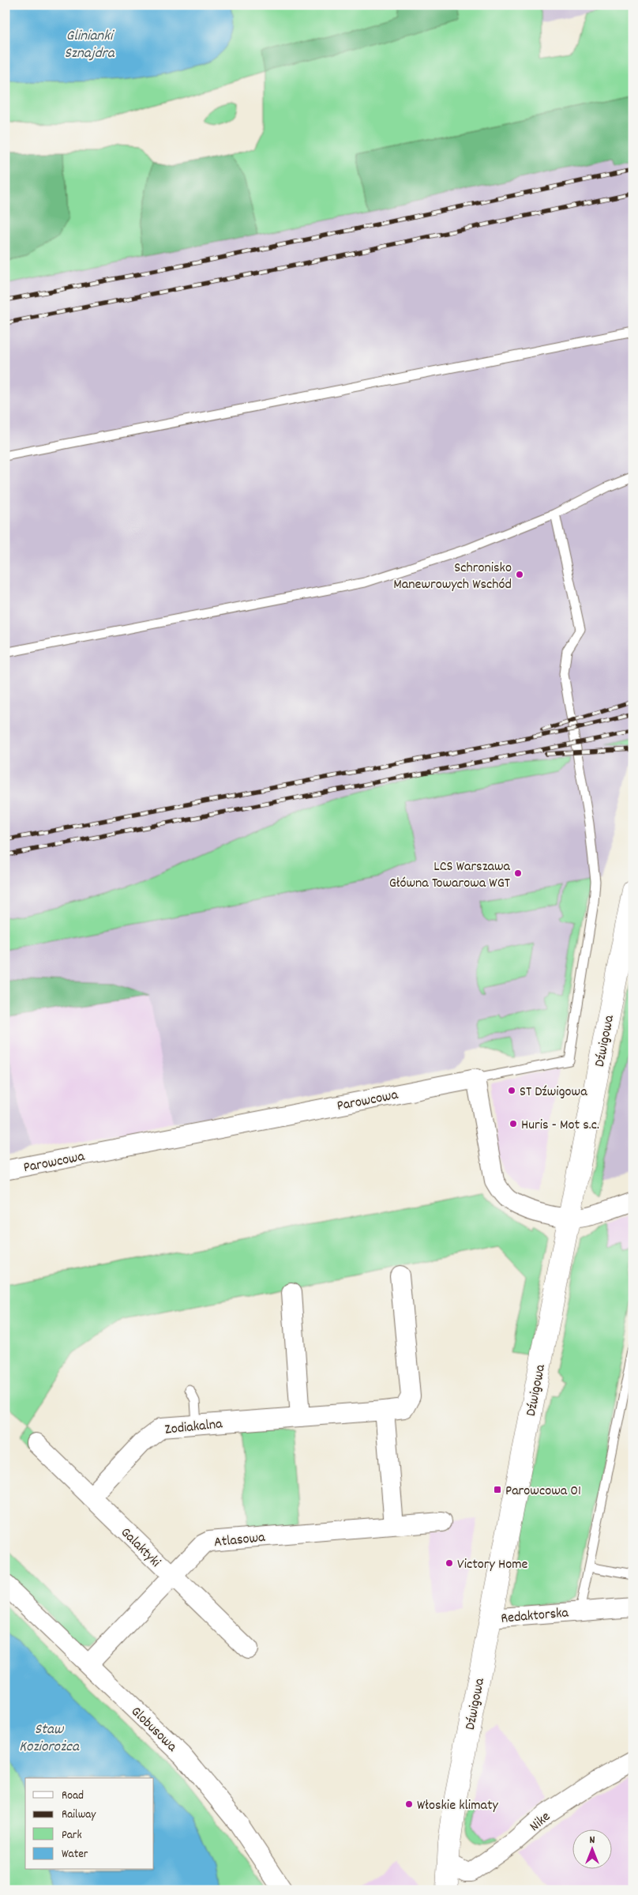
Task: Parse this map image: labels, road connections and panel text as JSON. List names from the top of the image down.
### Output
{
  "streets": {
    "main road": ["Dźwigowa"],
    "street": [
      "Parowcowa",
      "Zodiakalna",
      "Atlasowa",
      "Galaktyki",
      "Redaktorska",
      "Globusowa",
      "Nike"
    ]
  },
  "crossings": [
    ["Dźwigowa", "Redaktorska"],
    ["Dźwigowa", "Nike"],
    ["Zodiakalna", "Galaktyki"],
    ["Atlasowa", "Galaktyki"],
    ["Atlasowa", "Globusowa"]
  ],
  "water": ["Glinianki Sznajdra", "Staw Koziorożca"],
  "places": {
    "other": [
      "Schronisko Manewrowych Wschód",
      "LCS Warszawa Główna Towarowa WGT",
      "ST Dźwigowa",
      "Huris - Mot s.c.",
      "Victory Home",
      "Włoskie klimaty"
    ],
    "transit": ["Parowcowa 01"]
  },
  "legend": [
    "Road",
    "Railway",
    "Park",
    "Water"
  ],
  "north": "top"
}
